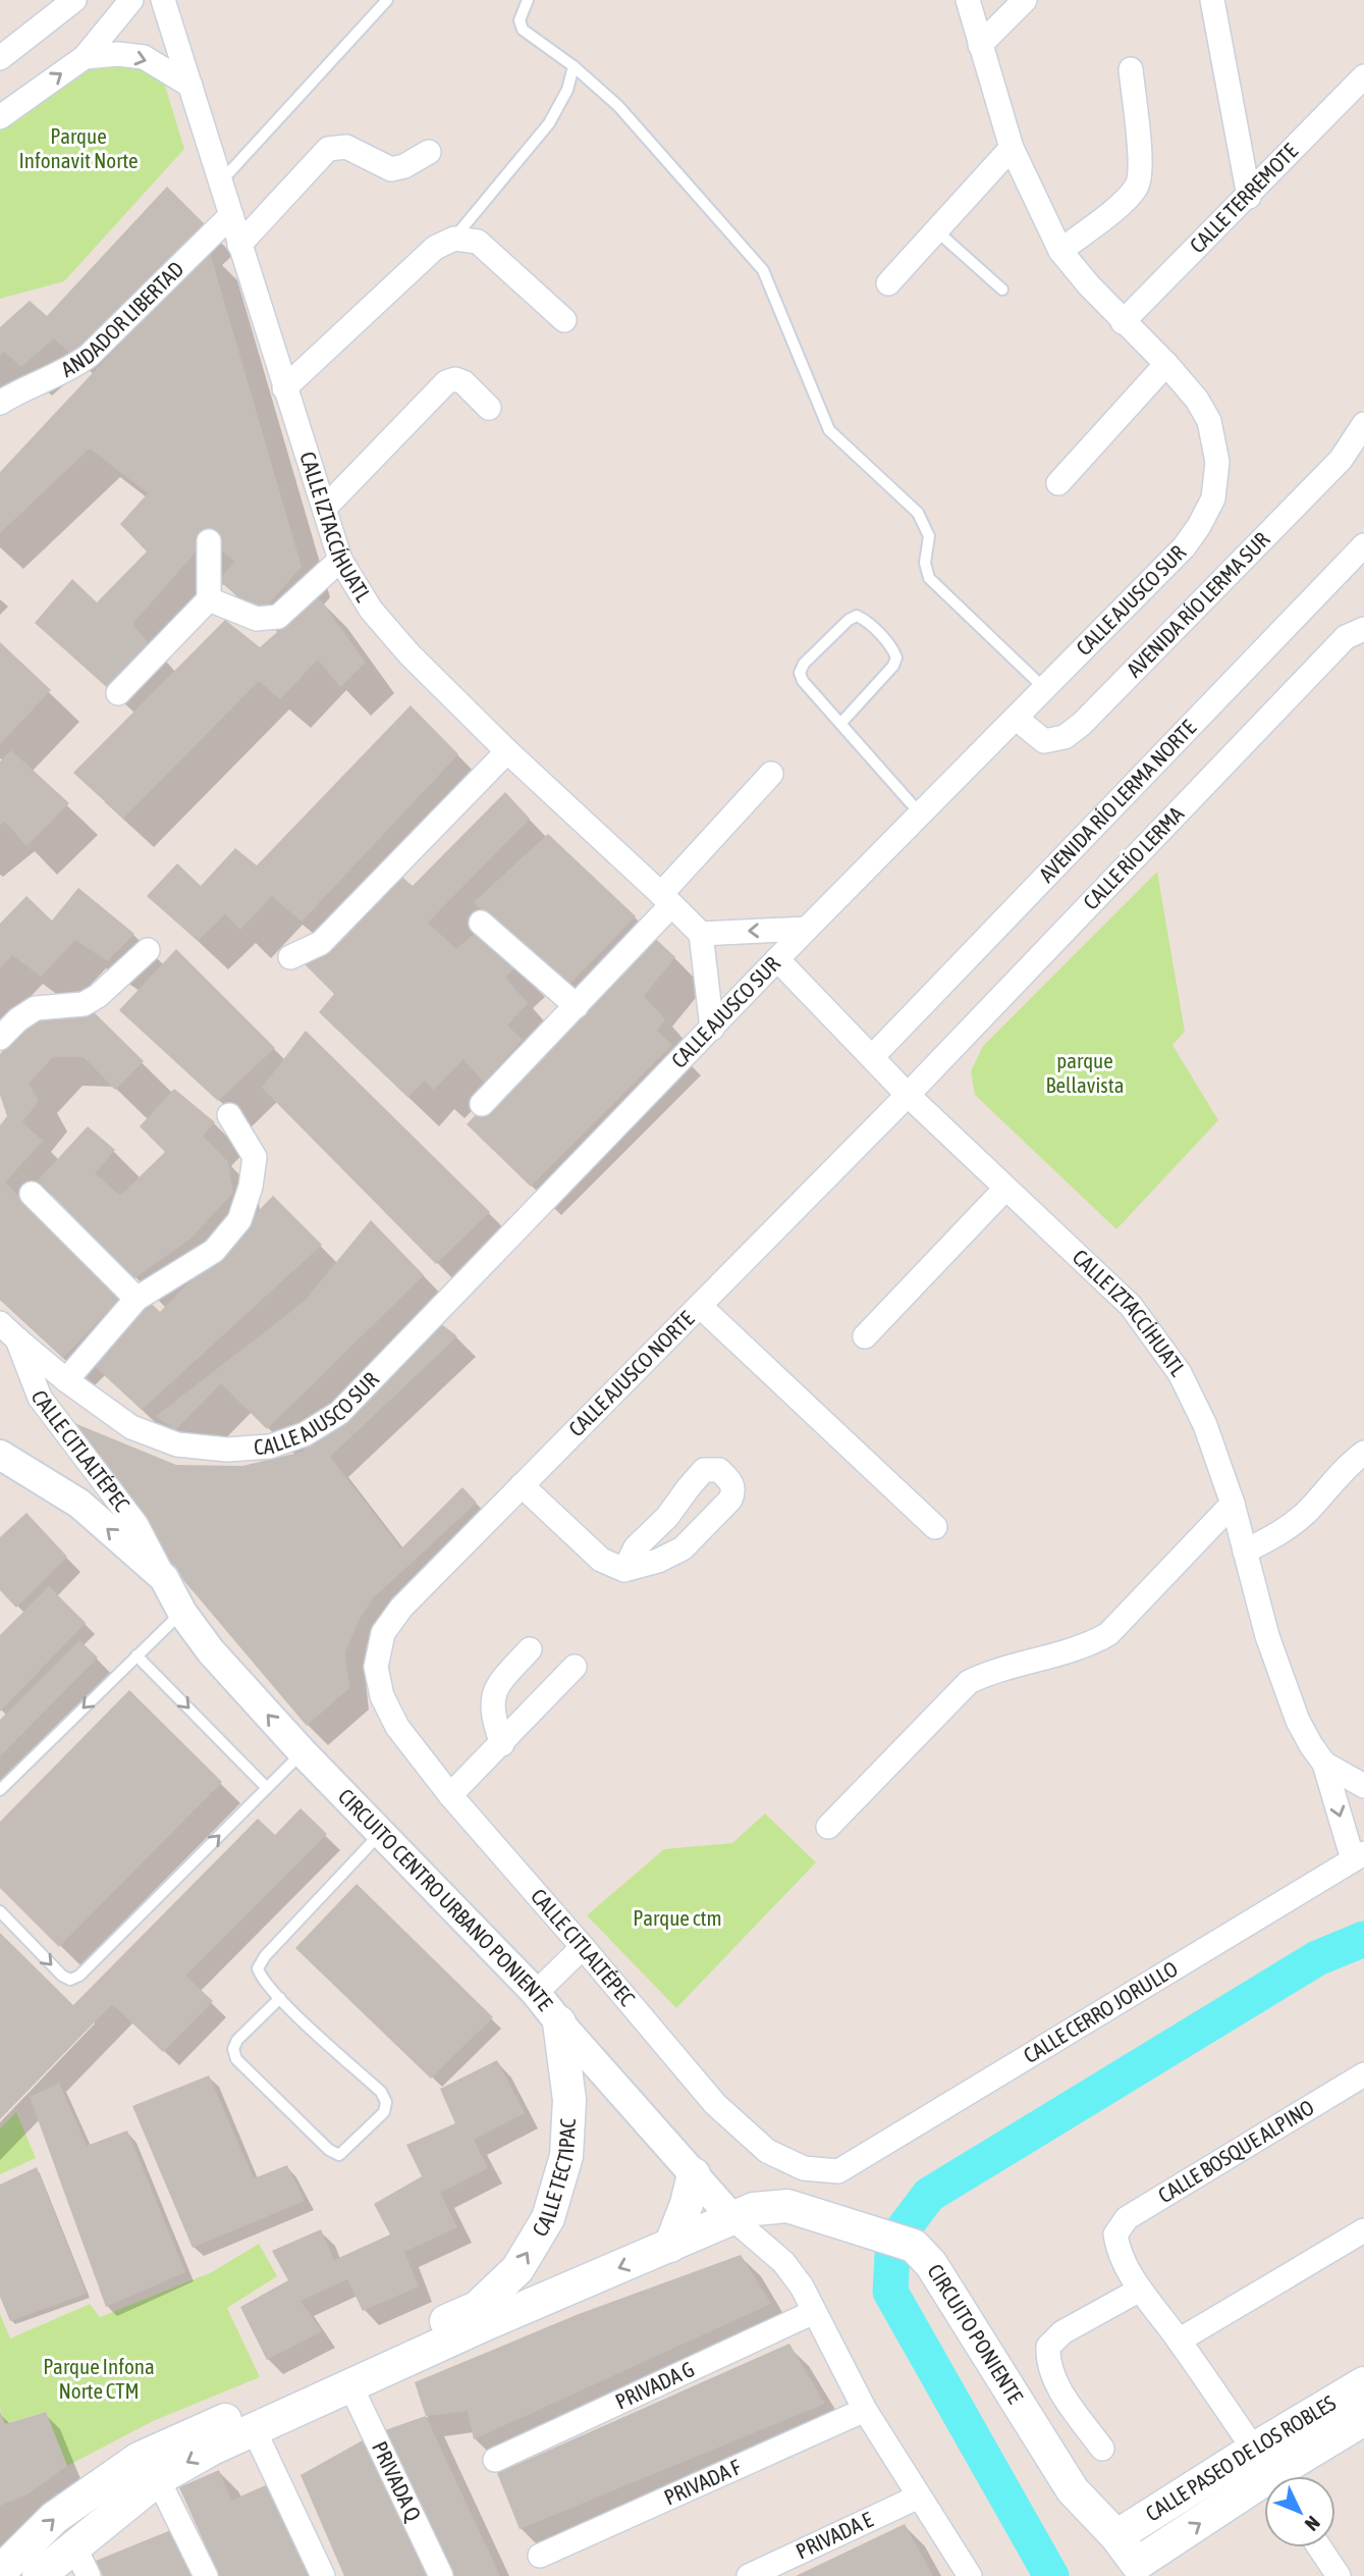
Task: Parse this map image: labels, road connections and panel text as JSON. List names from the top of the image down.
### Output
{
  "streets": {
    "main road": ["CALLE TECTIPAC", "CIRCUITO PONIENTE", "CALLE PASEO DE LOS ROBLES"],
    "street": [
      "CALLE TERREMOTE",
      "ANDADOR LIBERTAD",
      "CALLE IZTACCÍHUATL",
      "CALLE AJUSCO SUR",
      "AVENIDA RÍO LERMA SUR",
      "AVENIDA RÍO LERMA NORTE",
      "CALLE RÍO LERMA",
      "CALLE AJUSCO NORTE",
      "CALLE CITLALTÉPEC",
      "CIRCUITO CENTRO URBANO PONIENTE",
      "CALLE CERRO JORULLO",
      "CALLE BOSQUE ALPINO",
      "PRIVADA G",
      "PRIVADA Q",
      "PRIVADA F",
      "PRIVADA E"
    ]
  },
  "crossings": [
    ["CALLE TERREMOTE", "CALLE AJUSCO SUR"],
    ["ANDADOR LIBERTAD", "CALLE IZTACCÍHUATL"],
    ["CALLE IZTACCÍHUATL", "CALLE AJUSCO SUR"],
    ["CALLE IZTACCÍHUATL", "AVENIDA RÍO LERMA NORTE"],
    ["CALLE IZTACCÍHUATL", "CALLE RÍO LERMA"],
    ["CALLE IZTACCÍHUATL", "CALLE AJUSCO NORTE"],
    ["CALLE IZTACCÍHUATL", "CALLE CERRO JORULLO"],
    ["CALLE AJUSCO SUR", "AVENIDA RÍO LERMA SUR"],
    ["CALLE AJUSCO SUR", "CALLE CITLALTÉPEC"],
    ["CALLE RÍO LERMA", "CALLE AJUSCO NORTE"],
    ["CALLE AJUSCO NORTE", "CALLE CITLALTÉPEC"],
    ["CALLE CITLALTÉPEC", "CIRCUITO CENTRO URBANO PONIENTE"],
    ["CALLE CITLALTÉPEC", "CALLE CERRO JORULLO"],
    ["CIRCUITO CENTRO URBANO PONIENTE", "CALLE TECTIPAC"],
    ["CIRCUITO CENTRO URBANO PONIENTE", "CIRCUITO PONIENTE"],
    ["CIRCUITO PONIENTE", "CALLE PASEO DE LOS ROBLES"],
    ["CIRCUITO PONIENTE", "PRIVADA Q"]
  ],
  "one_way": ["CALLE TECTIPAC"],
  "parks": [
    "Parque Infonavit Norte",
    "parque Bellavista",
    "Parque ctm",
    "Parque Infona Norte CTM"
  ],
  "north": "bottom right"
}
